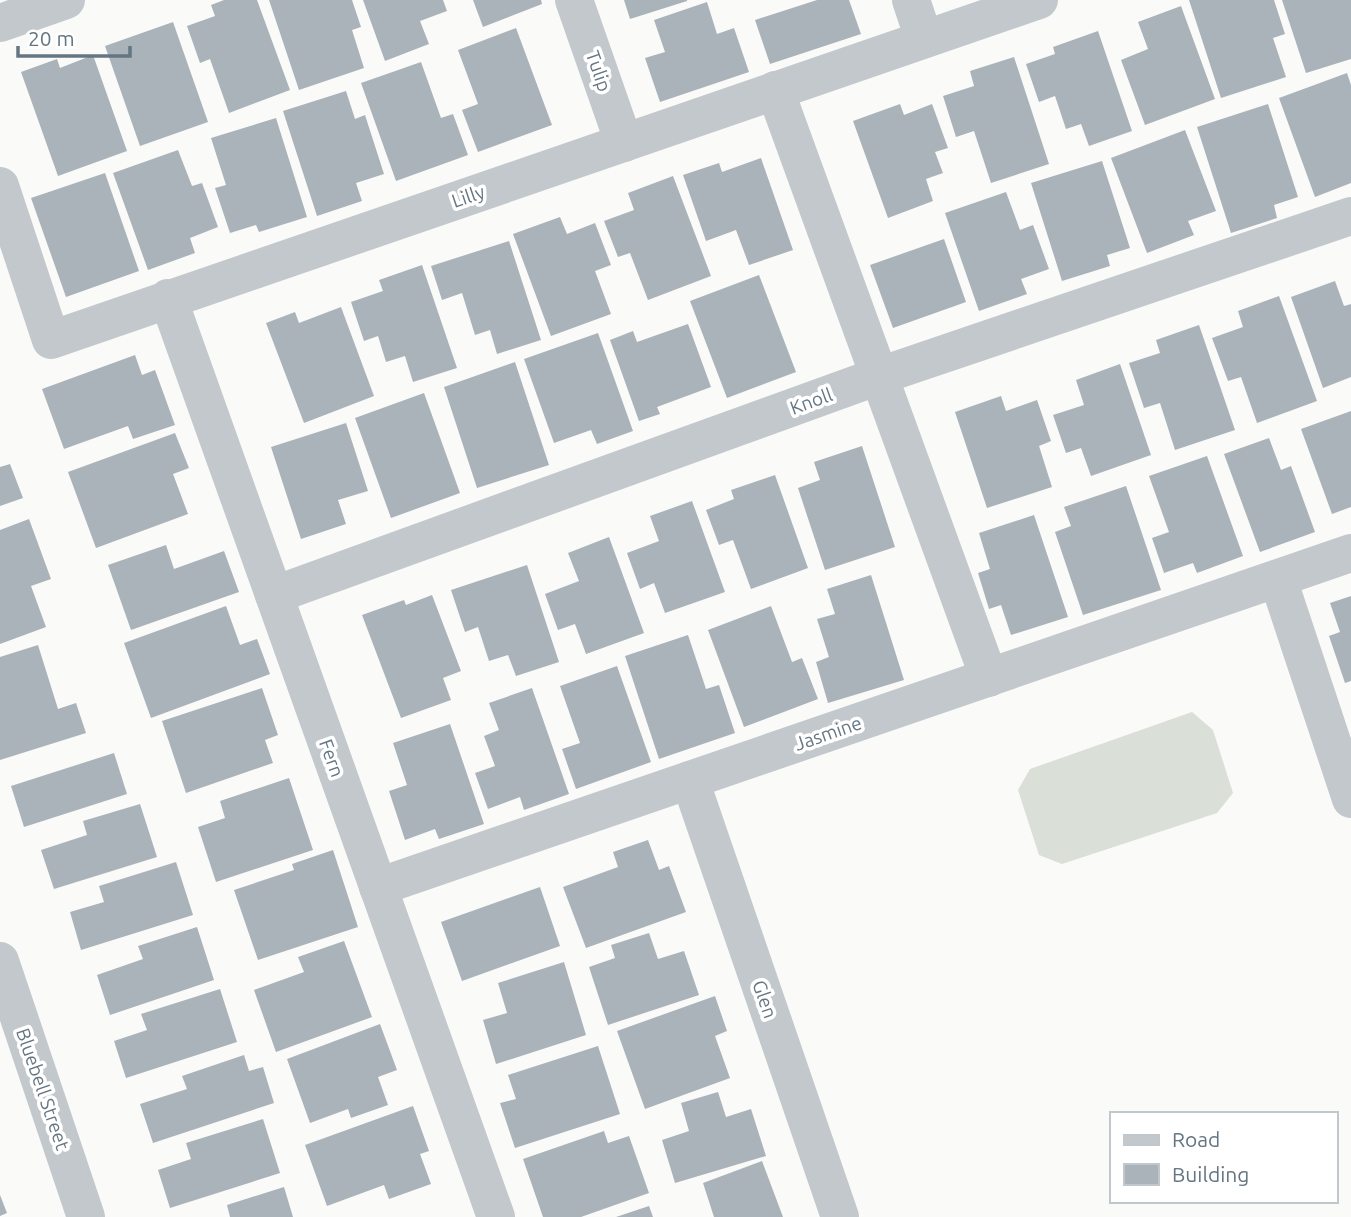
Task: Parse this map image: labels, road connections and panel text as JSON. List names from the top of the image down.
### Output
{
  "streets": {
    "street": [
      "Tulip",
      "Lilly",
      "Knoll",
      "Jasmine",
      "Fern",
      "Glen",
      "Bluebell Street"
    ]
  },
  "crossings": [
    ["Tulip", "Lilly"],
    ["Lilly", "Fern"],
    ["Knoll", "Fern"],
    ["Jasmine", "Fern"],
    ["Jasmine", "Glen"]
  ],
  "legend": ["Road", "Building"],
  "scale_bar": "20 m"
}
